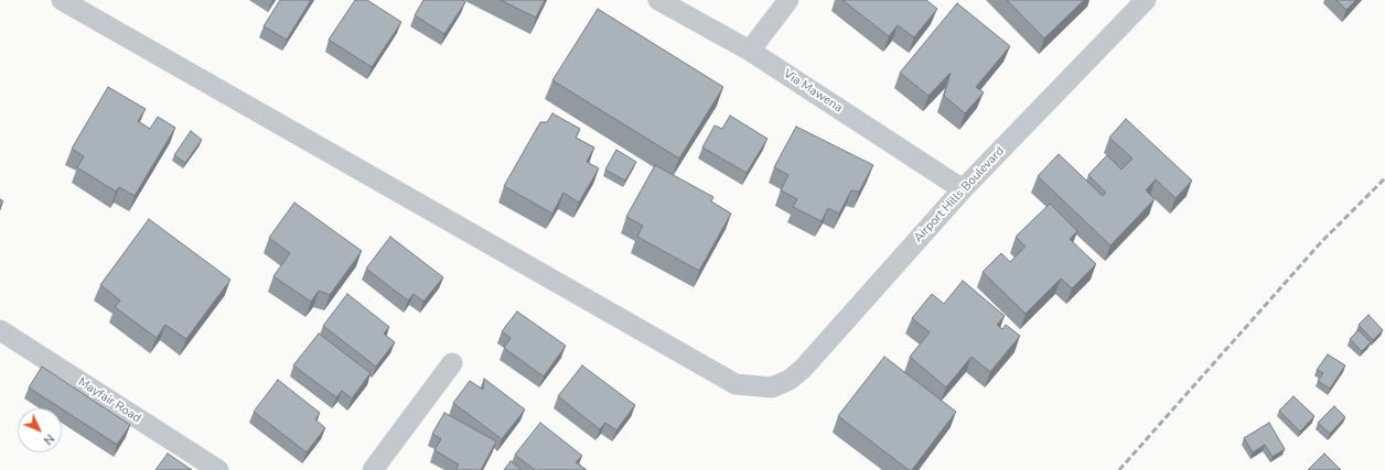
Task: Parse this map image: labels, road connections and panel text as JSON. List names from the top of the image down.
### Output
{
  "streets": {
    "street": ["Via Mawena", "Airport Hills Boulevard", "Mayfair Road"]
  },
  "crossings": [
    ["Via Mawena", "Airport Hills Boulevard"]
  ],
  "north": "bottom right"
}
